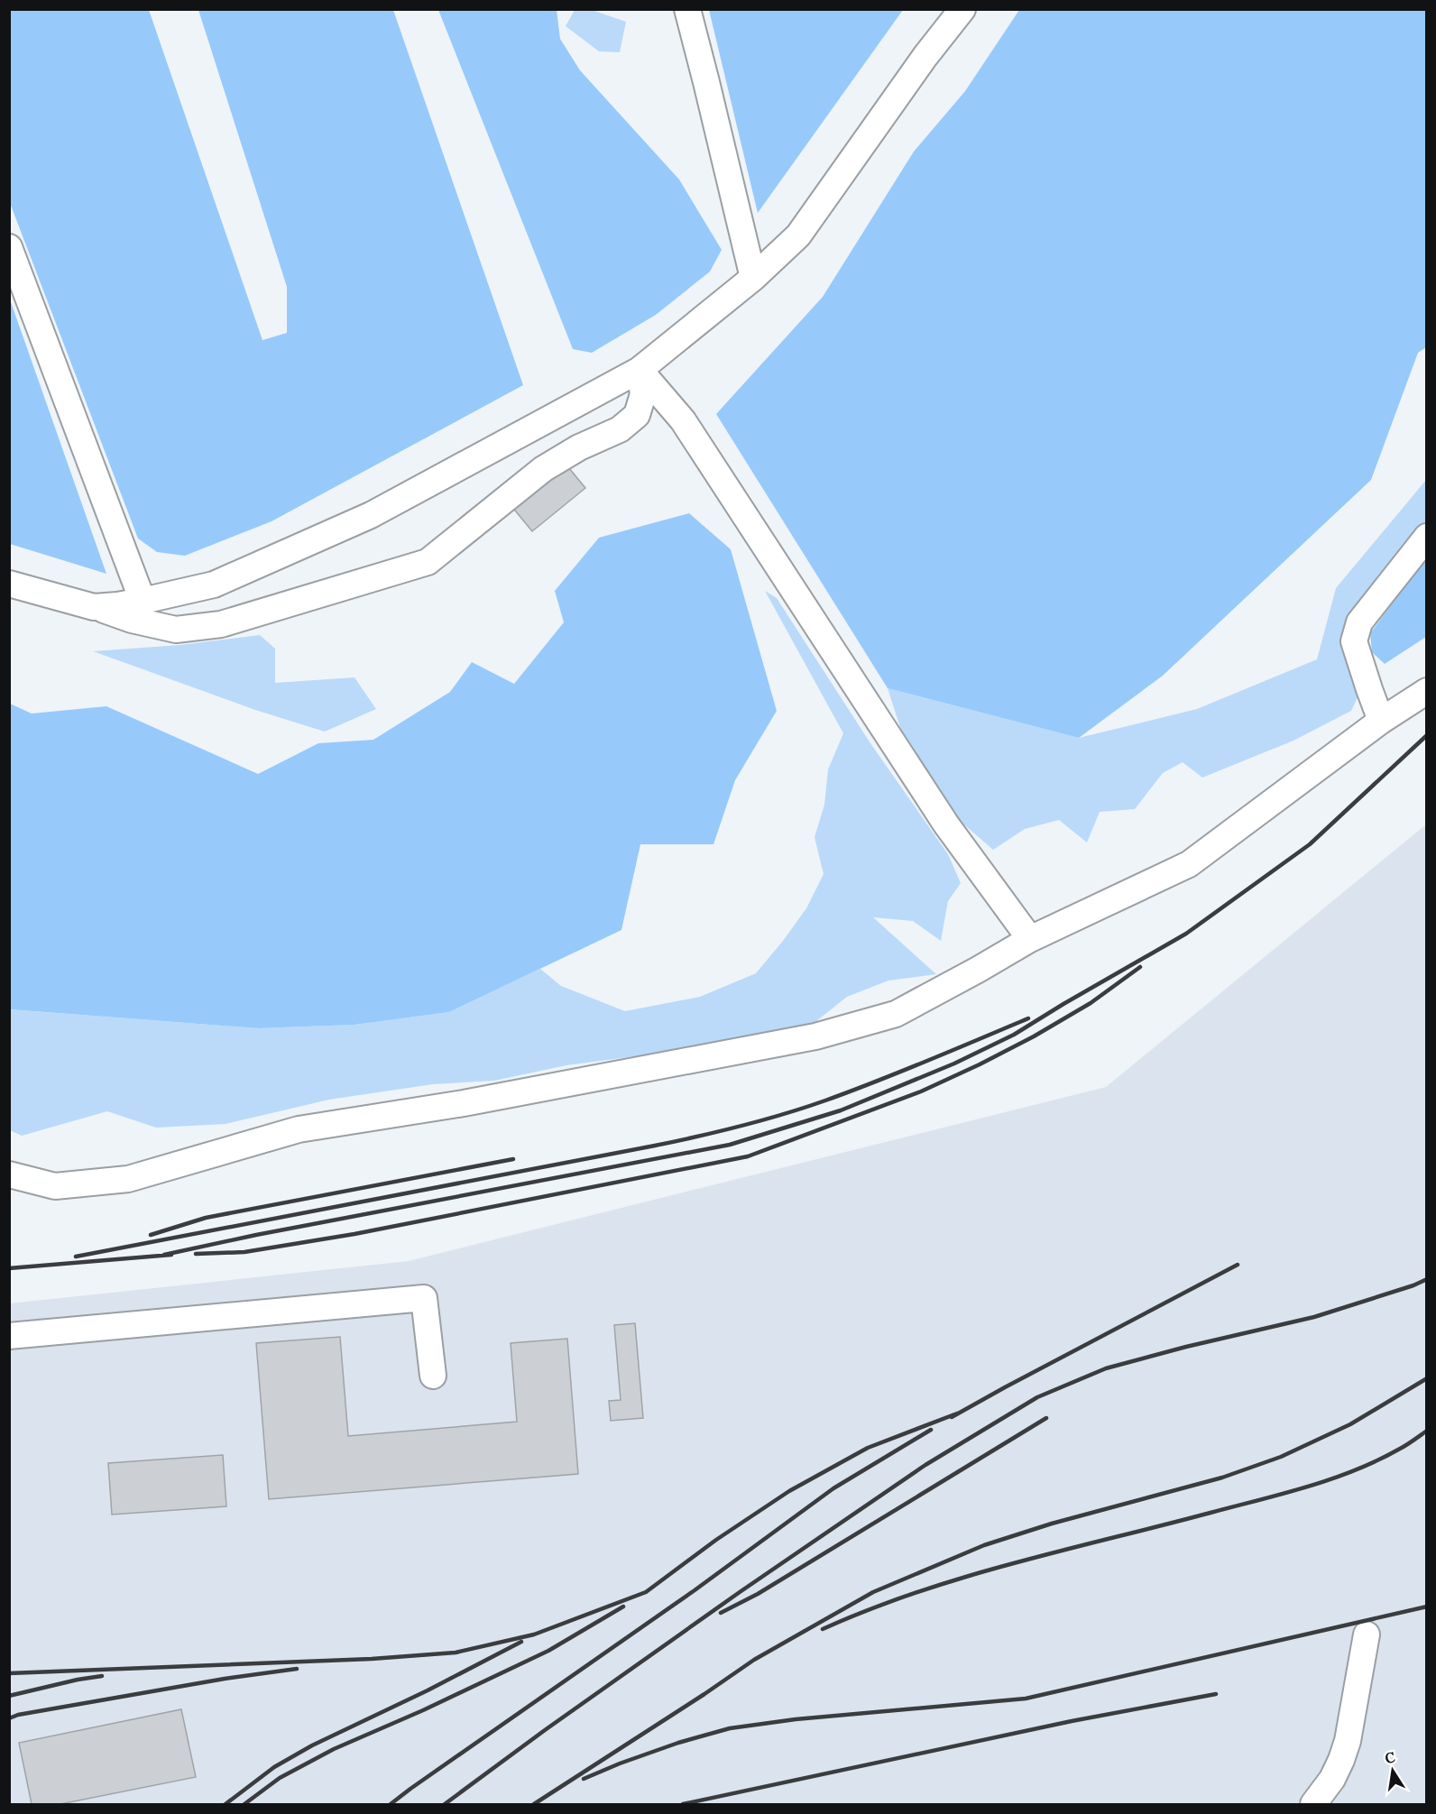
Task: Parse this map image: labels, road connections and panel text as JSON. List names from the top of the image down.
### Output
{
  "north": "top"
}
